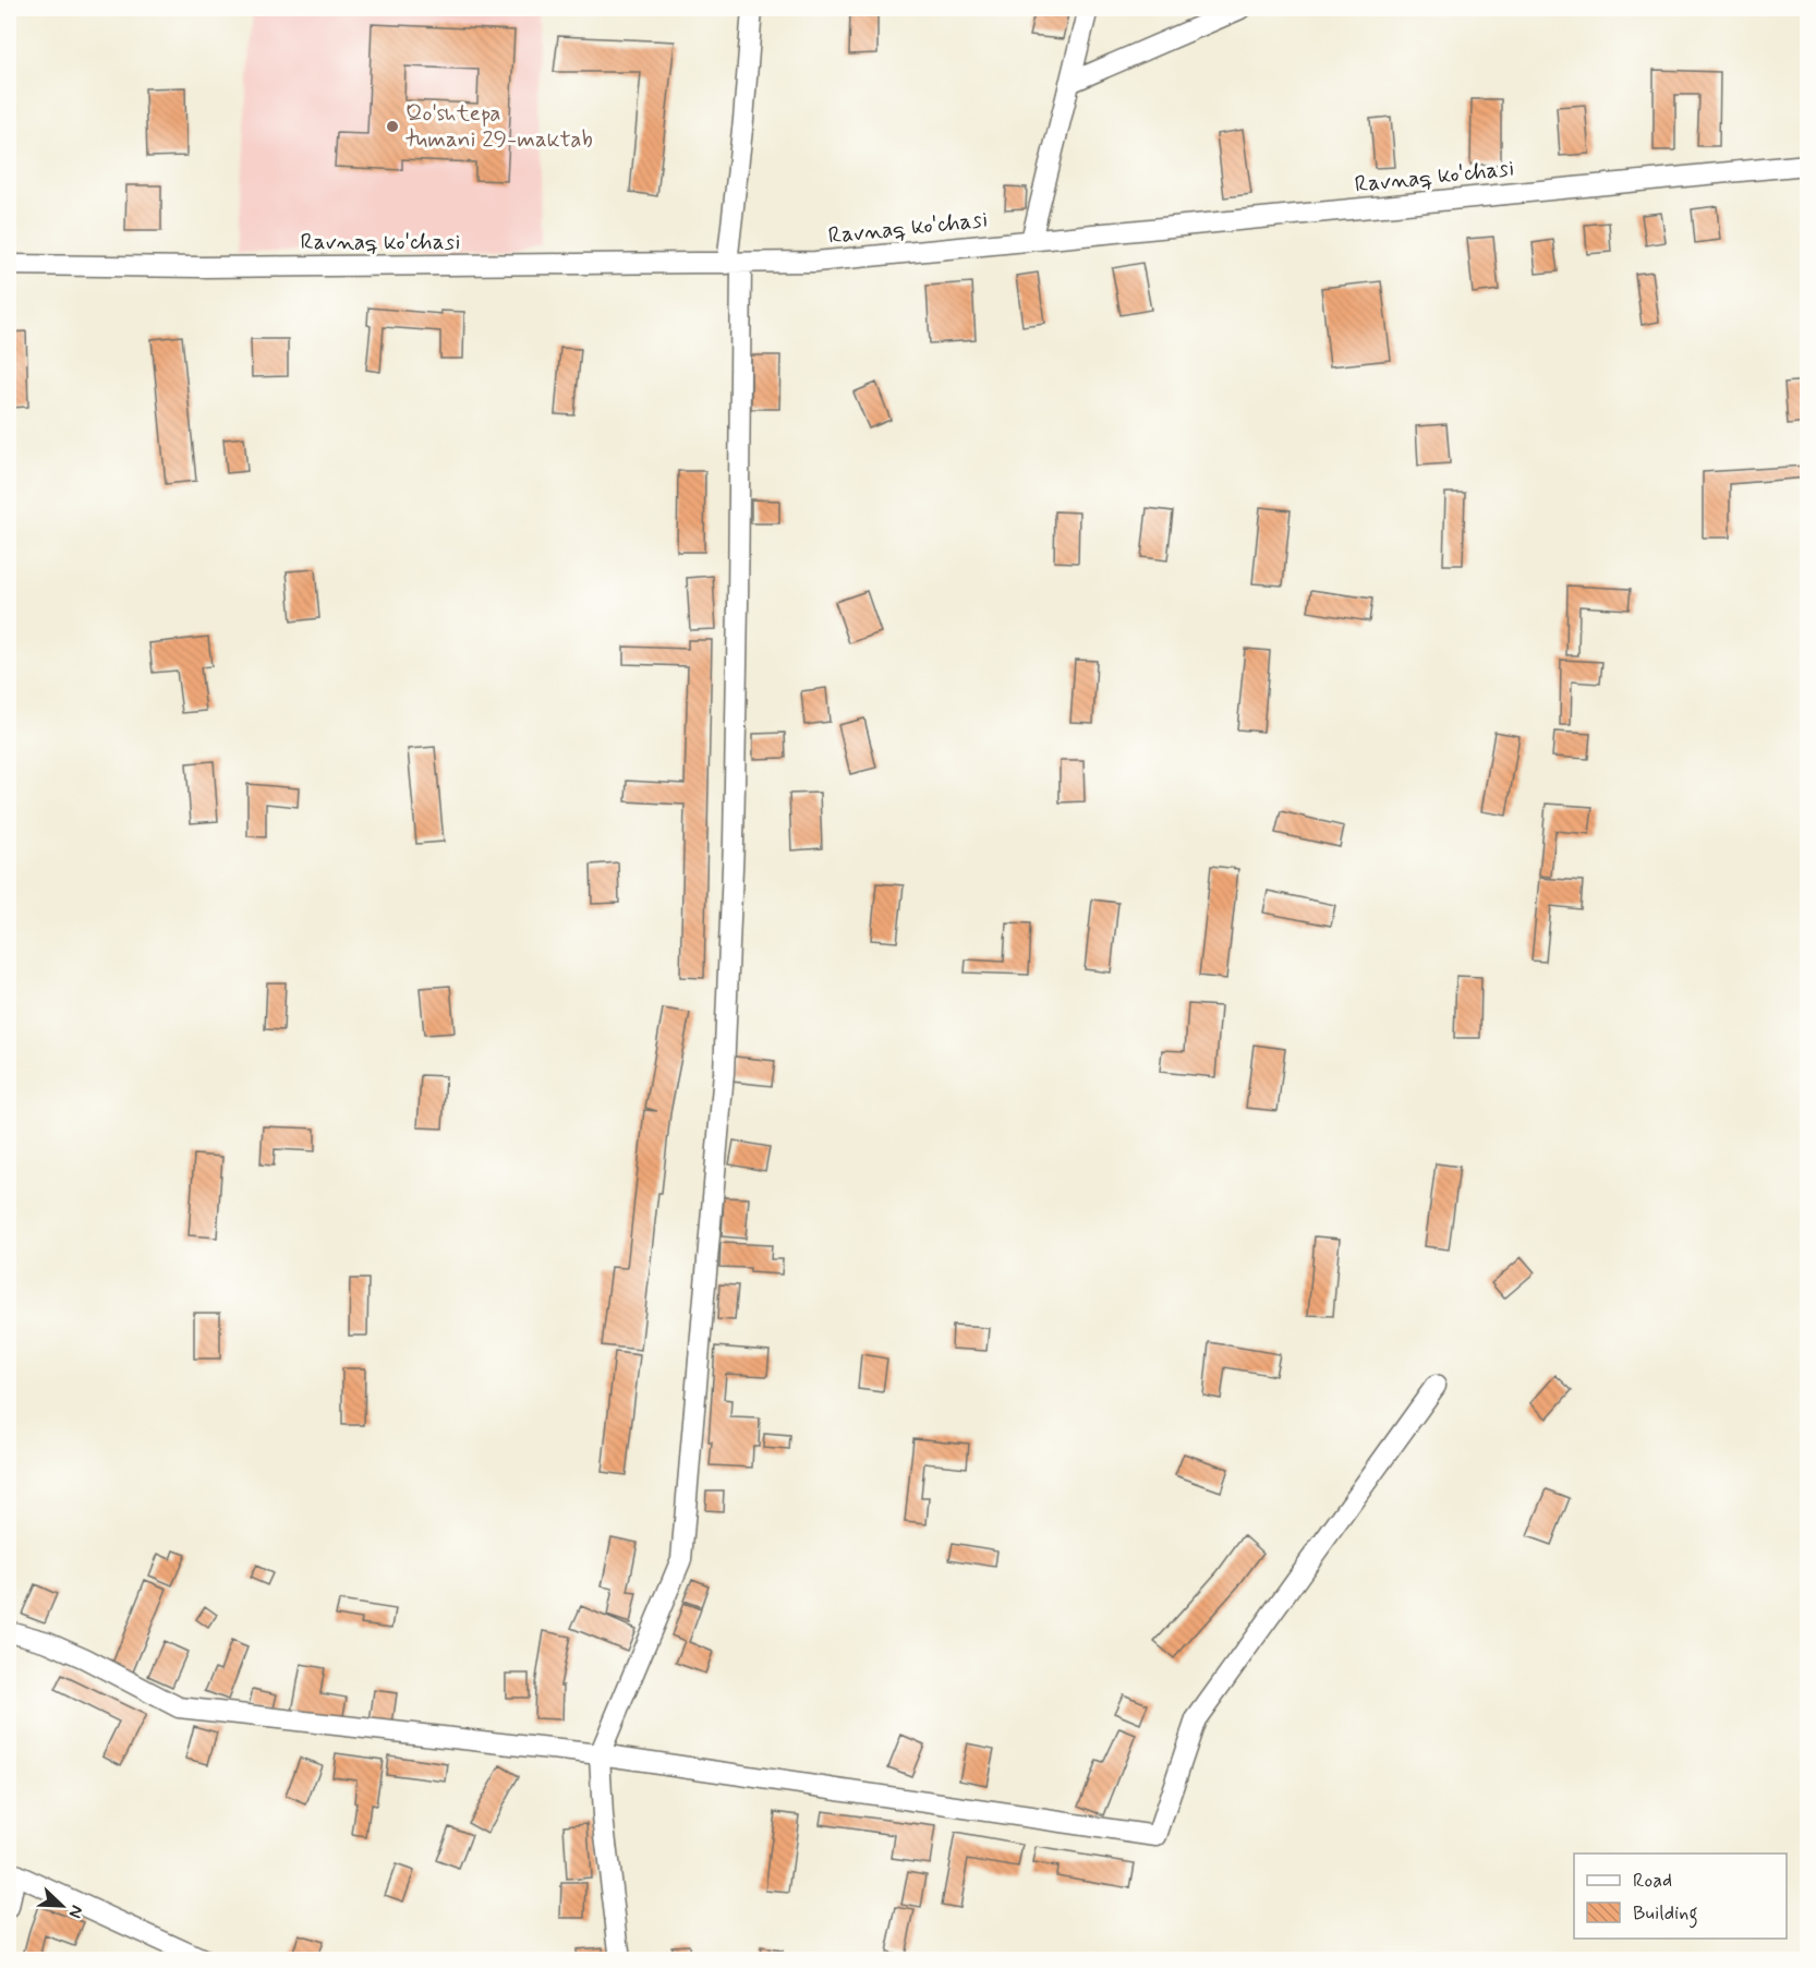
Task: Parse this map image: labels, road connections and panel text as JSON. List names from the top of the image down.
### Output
{
  "streets": {
    "street": ["Ravnaq ko'chasi"]
  },
  "places": ["Qo'shtepa tumani 29-maktab"],
  "legend": ["Road", "Building"],
  "north": "bottom right"
}
